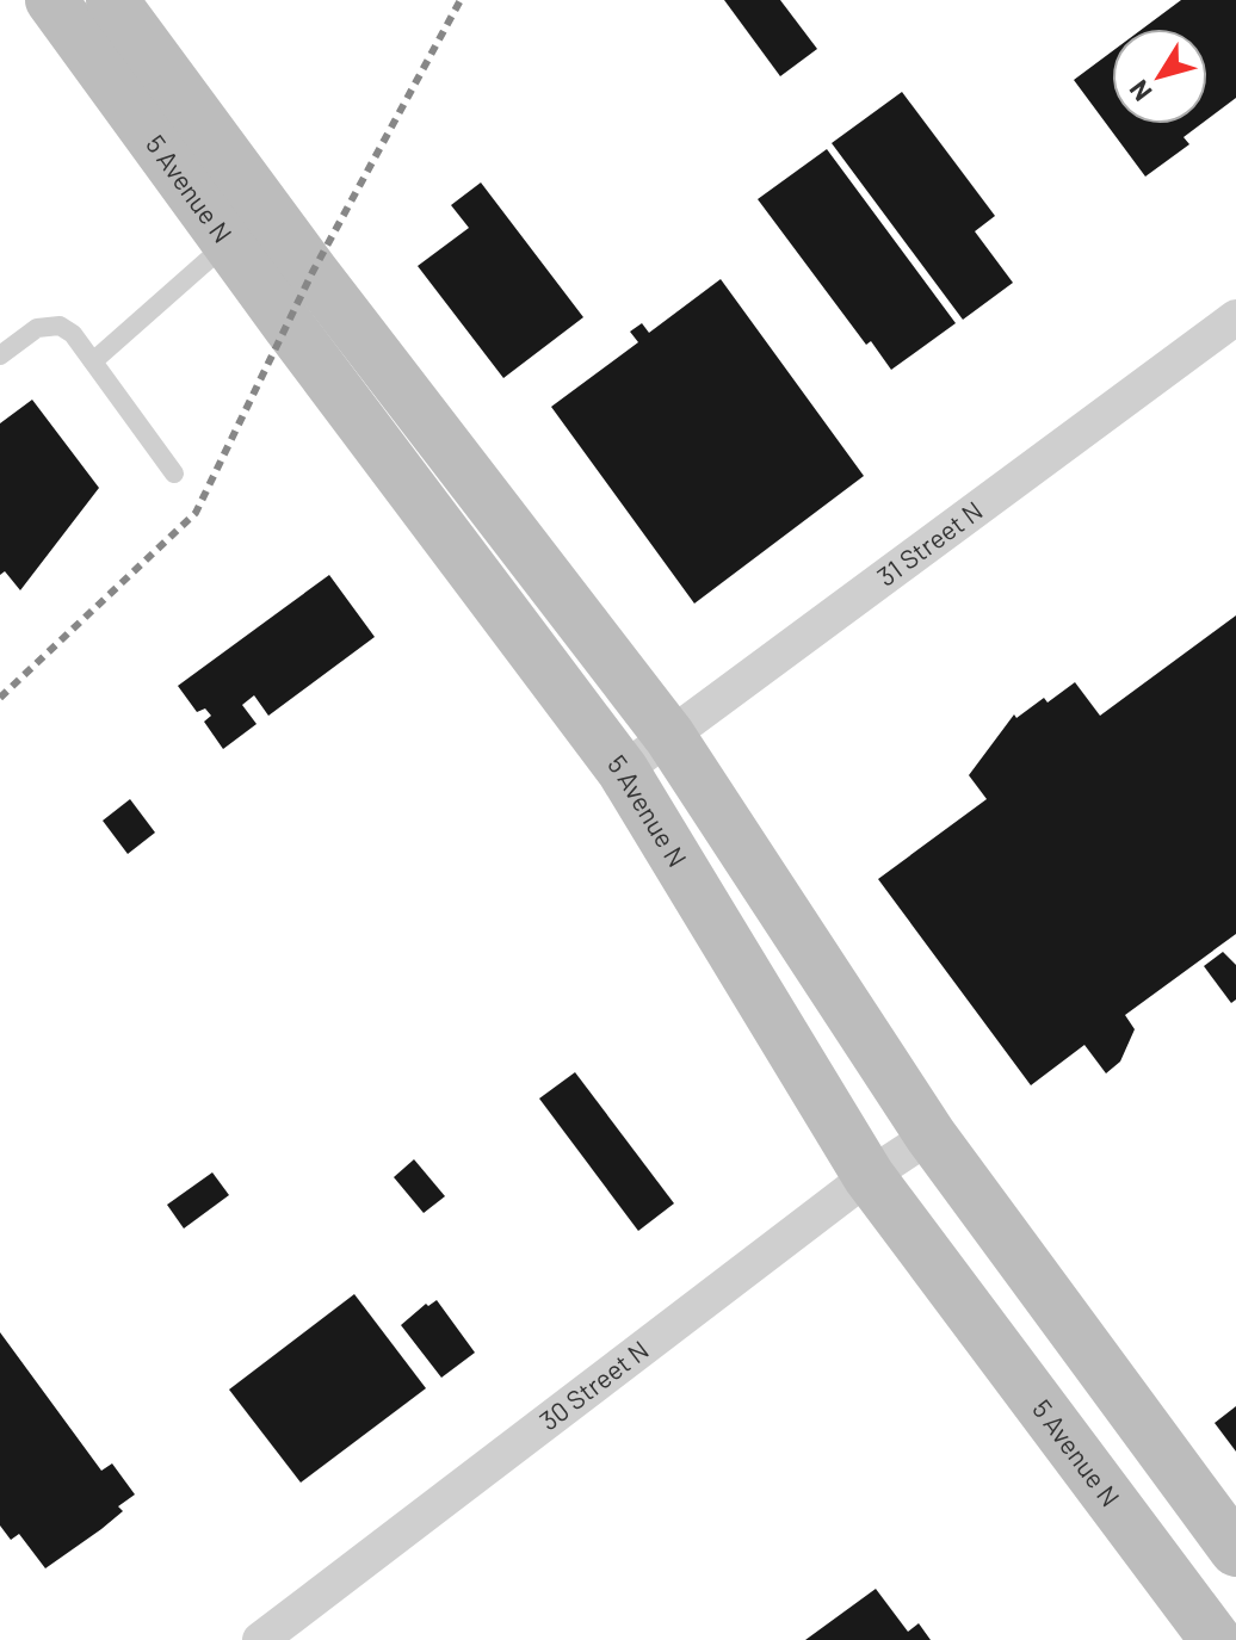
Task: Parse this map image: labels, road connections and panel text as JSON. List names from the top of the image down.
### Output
{
  "streets": {
    "main road": ["5 Avenue N"],
    "street": ["31 Street N", "30 Street N"]
  },
  "crossings": [
    ["5 Avenue N", "31 Street N"],
    ["5 Avenue N", "30 Street N"]
  ],
  "north": "bottom left"
}
